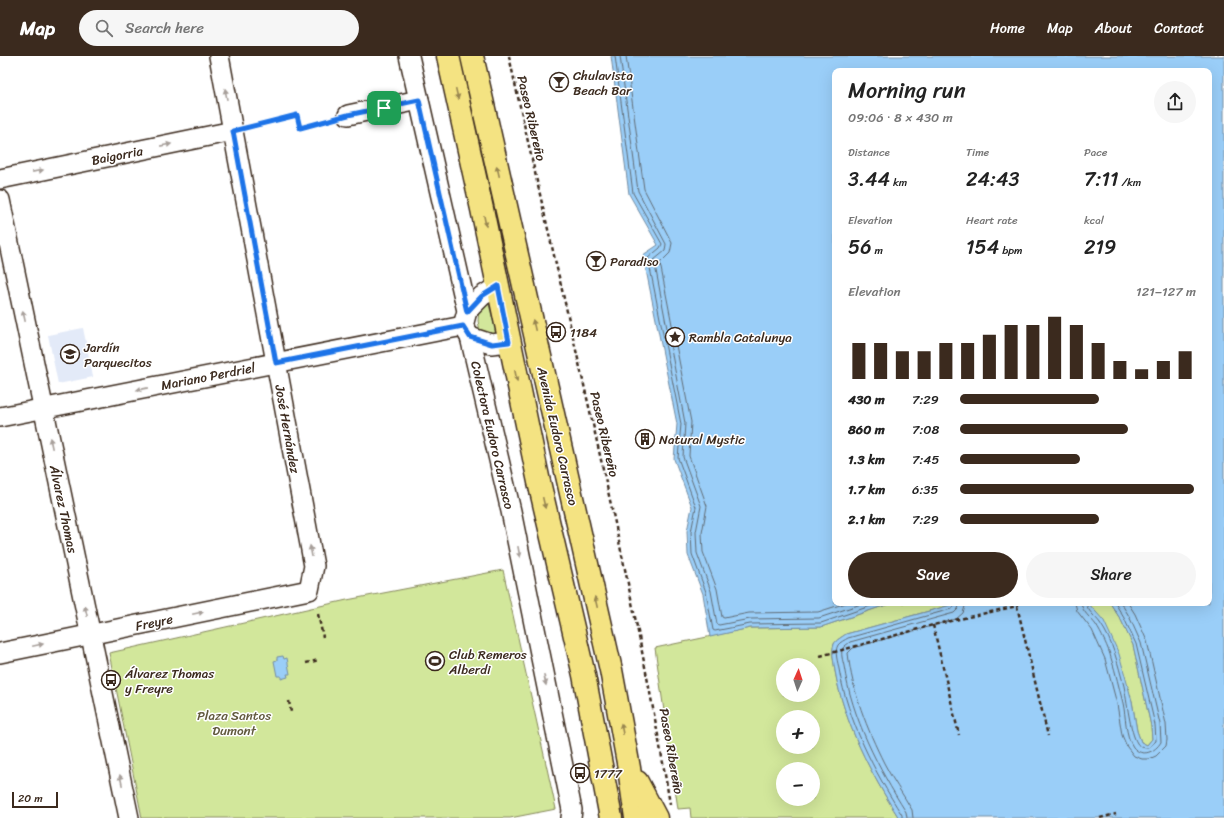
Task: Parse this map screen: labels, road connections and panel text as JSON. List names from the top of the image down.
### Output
{
  "streets": {
    "main road": ["Avenida Eudoro Carrasco"],
    "street": [
      "Baigorria",
      "Mariano Perdriel",
      "José Hernández",
      "Colectora Eudoro Carrasco",
      "Álvarez Thomas",
      "Freyre"
    ],
    "path": ["Paseo Ribereño"]
  },
  "crossings": [
    ["Baigorria", "José Hernández"],
    ["Mariano Perdriel", "José Hernández"],
    ["Mariano Perdriel", "Colectora Eudoro Carrasco"],
    ["Mariano Perdriel", "Avenida Eudoro Carrasco"],
    ["Mariano Perdriel", "Álvarez Thomas"],
    ["José Hernández", "Freyre"],
    ["Álvarez Thomas", "Freyre"]
  ],
  "one_way": [
    "Baigorria",
    "Mariano Perdriel",
    "José Hernández",
    "Colectora Eudoro Carrasco",
    "Álvarez Thomas",
    "Freyre"
  ],
  "parks": ["Plaza Santos Dumont"],
  "places": {
    "bar": ["Chulavista Beach Bar", "Paradiso"],
    "bus stop": ["1184", "Álvarez Thomas y Freyre", "1777"],
    "place": ["Rambla Catalunya"],
    "school or university": ["Jardín Parquecitos"],
    "building": ["Natural Mystic"],
    "sports": ["Club Remeros Alberdi"]
  },
  "scale_bar": "20 m",
  "north": "top",
  "page": {
    "header": "Map",
    "search": "Search here",
    "nav": [
      "Home",
      "Map",
      "About",
      "Contact"
    ],
    "heading": ["Morning run", "09:06 · 8 × 430 m"],
    "stats": [
      ["Distance", "3.44 km"],
      ["Time", "24:43"],
      ["Pace", "7:11 /km"],
      ["Elevation", "56 m"],
      ["Heart rate", "154 bpm"],
      ["kcal", "219"]
    ],
    "chart": ["Elevation", "121–127 m"],
    "list": [
      {
        "name": "430 m",
        "note": "7:29"
      },
      {
        "name": "860 m",
        "note": "7:08"
      },
      {
        "name": "1.3 km",
        "note": "7:45"
      },
      {
        "name": "1.7 km",
        "note": "6:35"
      },
      {
        "name": "2.1 km",
        "note": "7:29"
      }
    ],
    "buttons": ["Save", "Share"],
    "map_buttons": ["+", "−"],
    "scale": "20 m"
  }
}
